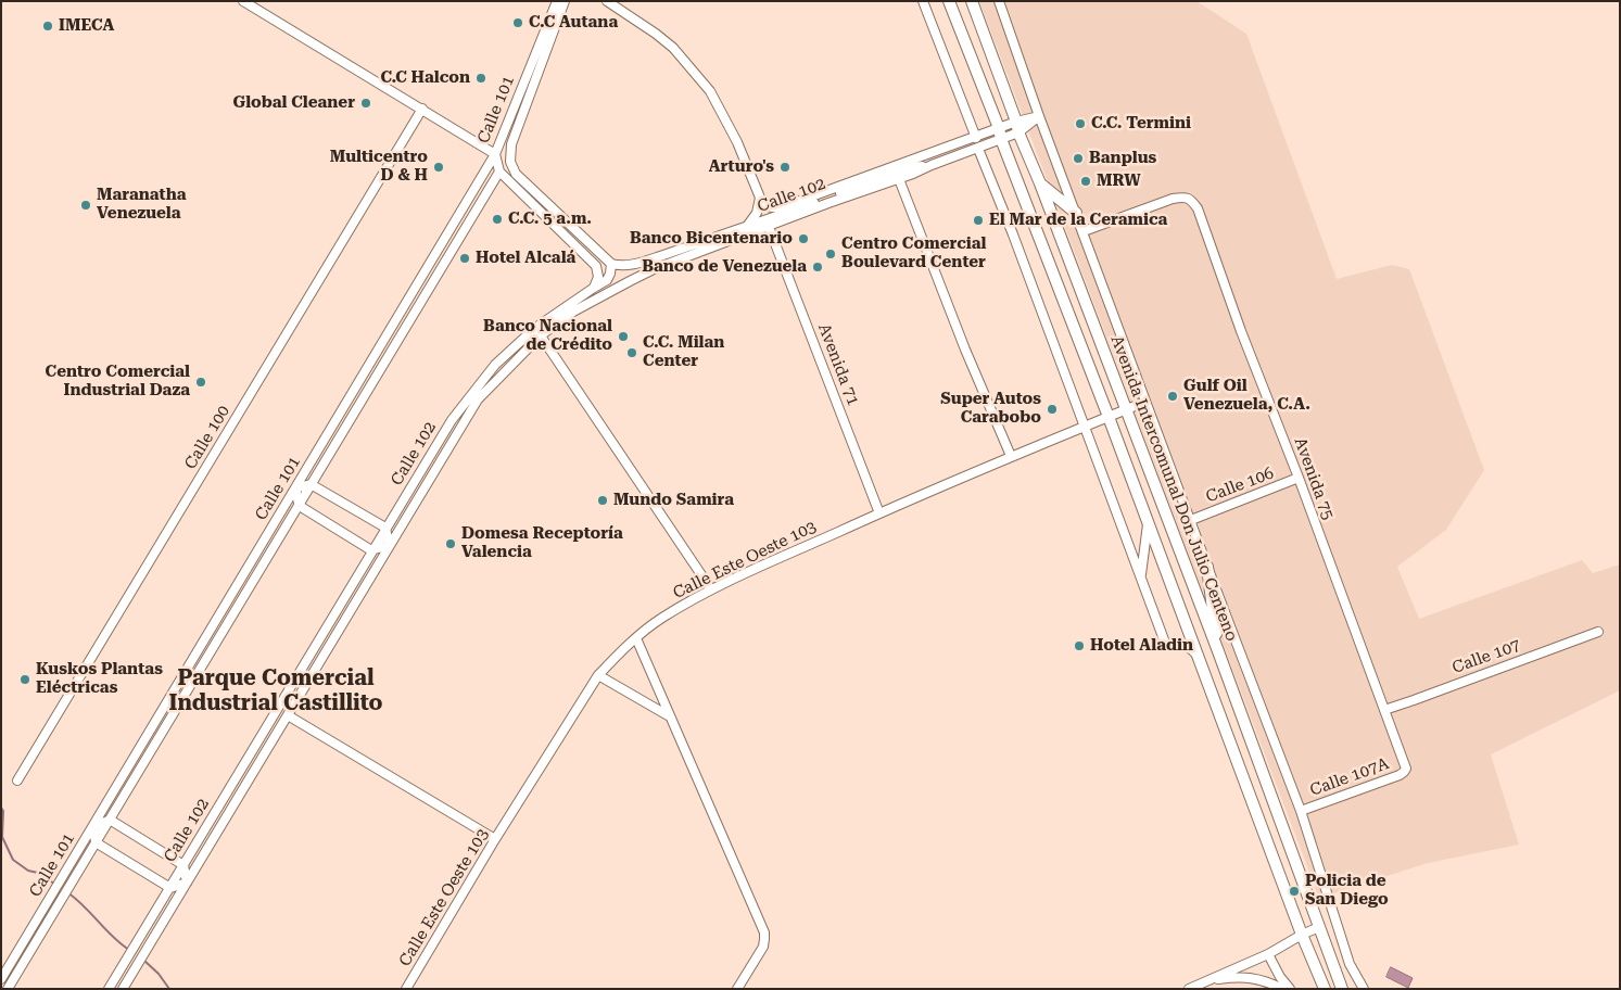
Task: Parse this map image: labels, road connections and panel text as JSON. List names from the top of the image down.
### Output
{
  "streets": {
    "main road": ["Avenida Intercomunal Don Julio Centeno"],
    "street": [
      "Calle 101",
      "Calle 102",
      "Avenida 71",
      "Calle 100",
      "Avenida 75",
      "Calle 106",
      "Calle Este Oeste 103",
      "Calle 107",
      "Calle 107A"
    ]
  },
  "crossings": [
    ["Calle 102", "Avenida 71"],
    ["Calle 102", "Avenida Intercomunal Don Julio Centeno"],
    ["Avenida 71", "Calle Este Oeste 103"],
    ["Avenida 75", "Calle 106"],
    ["Avenida 75", "Avenida Intercomunal Don Julio Centeno"],
    ["Avenida 75", "Calle 107"],
    ["Avenida 75", "Calle 107A"],
    ["Calle 106", "Avenida Intercomunal Don Julio Centeno"],
    ["Avenida Intercomunal Don Julio Centeno", "Calle Este Oeste 103"],
    ["Avenida Intercomunal Don Julio Centeno", "Calle 107A"]
  ],
  "districts": ["Parque Comercial Industrial Castillito"],
  "places": [
    "C.C Autana",
    "IMECA",
    "C.C Halcon",
    "Global Cleaner",
    "C.C. Termini",
    "Banplus",
    "Multicentro D & H",
    "Arturo's",
    "MRW",
    "Maranatha Venezuela",
    "C.C. 5 a.m.",
    "El Mar de la Ceramica",
    "Banco Bicentenario",
    "Centro Comercial Boulevard Center",
    "Hotel Alcalá",
    "Banco de Venezuela",
    "Banco Nacional de Crédito",
    "C.C. Milan Center",
    "Centro Comercial Industrial Daza",
    "Gulf Oil Venezuela, C.A.",
    "Super Autos Carabobo",
    "Mundo Samira",
    "Domesa Receptoría Valencia",
    "Hotel Aladin",
    "Kuskos Plantas Eléctricas",
    "Policia de San Diego"
  ]
}
